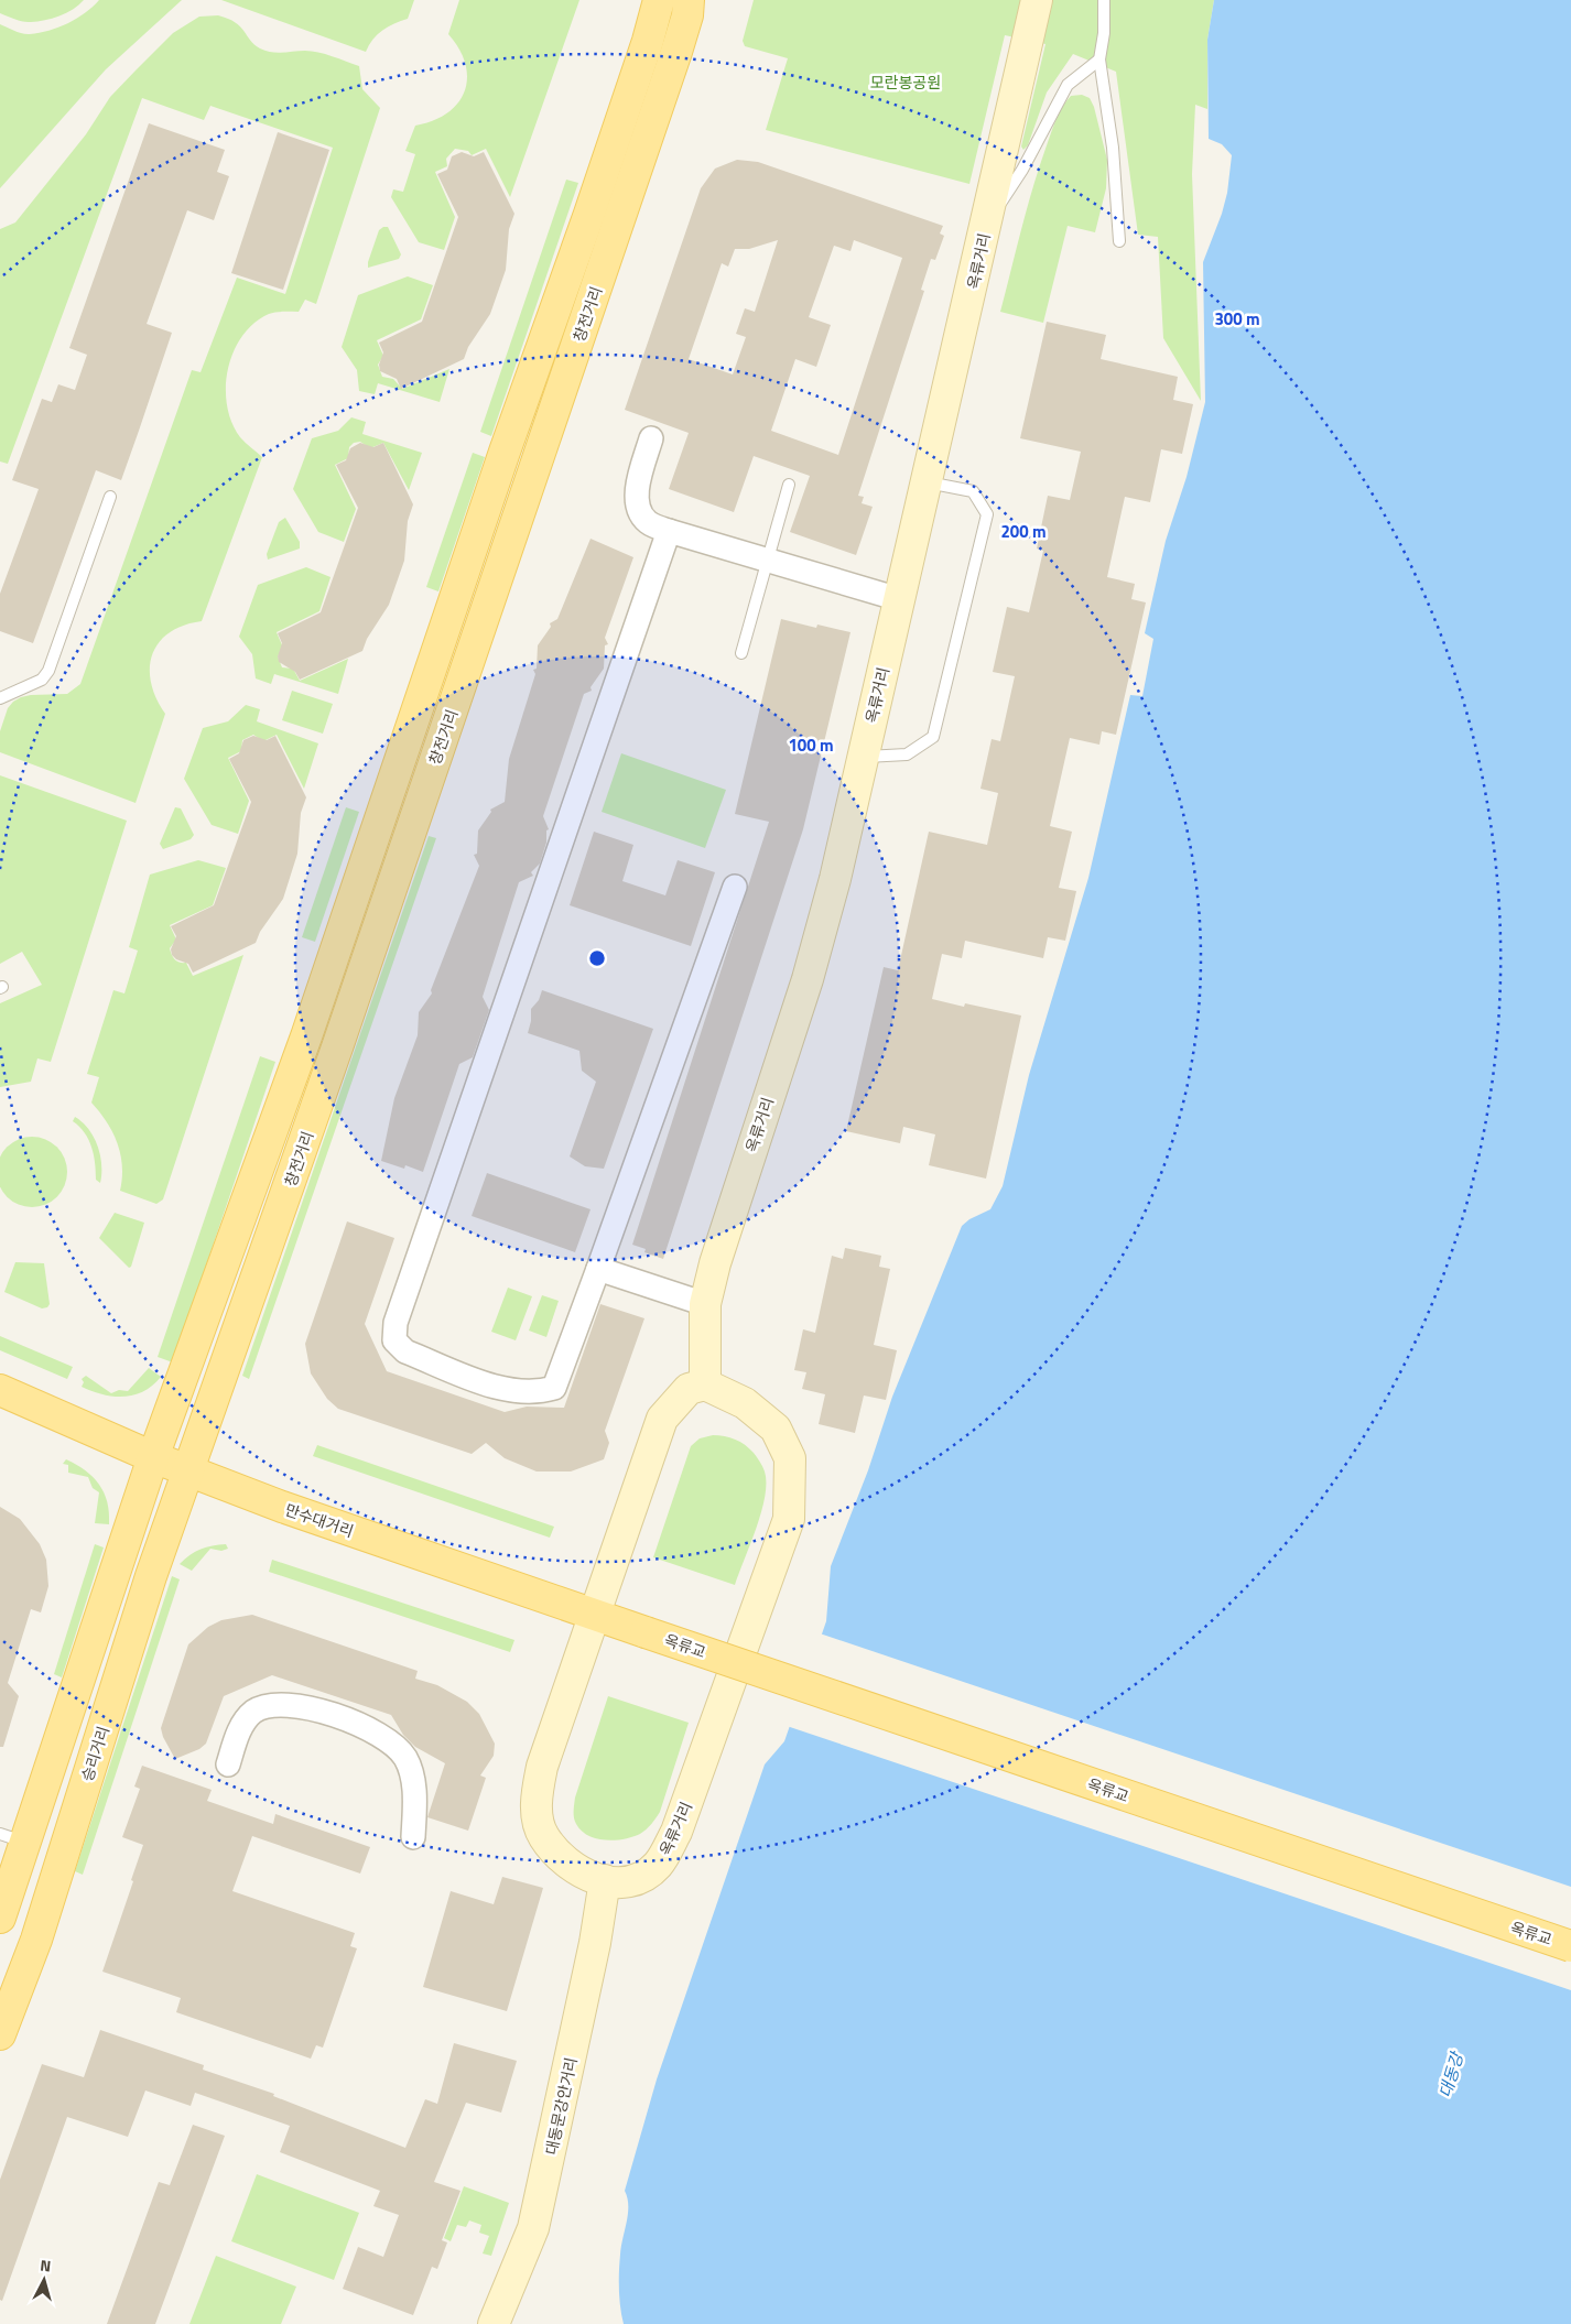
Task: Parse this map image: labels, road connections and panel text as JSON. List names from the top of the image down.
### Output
{
  "streets": {
    "main road": [
      "창전거리",
      "만수대거리",
      "옥류교",
      "승리거리"
    ],
    "street": ["옥류거리", "대동문강안거리"]
  },
  "crossings": [
    ["옥류거리", "만수대거리"],
    ["옥류거리", "대동문강안거리"],
    ["창전거리", "만수대거리"],
    ["창전거리", "승리거리"],
    ["만수대거리", "옥류교"],
    ["만수대거리", "승리거리"]
  ],
  "water": ["대동강"],
  "parks": ["모란봉공원"],
  "north": "top",
  "rings": ["300 m", "200 m", "100 m"]
}
